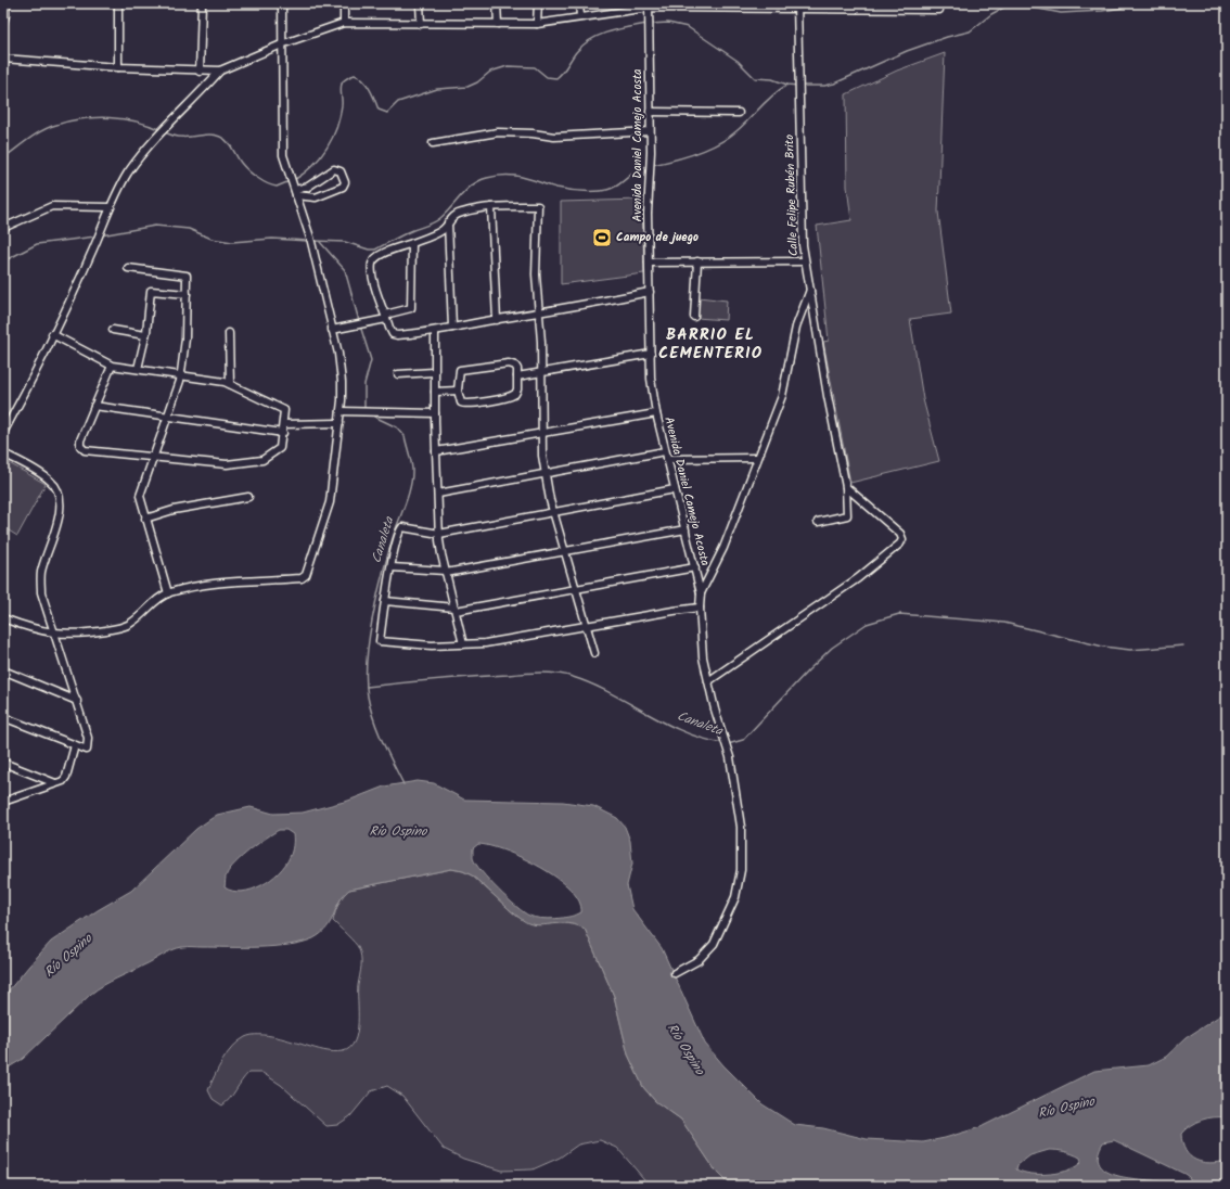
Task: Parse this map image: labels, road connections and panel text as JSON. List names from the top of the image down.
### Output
{
  "streets": {
    "street": ["Avenida Daniel Camejo Acosta", "Calle Felipe Rubén Brito"]
  },
  "districts": ["BARRIO EL CEMENTERIO"],
  "water": ["Canaleta", "Río Ospino"],
  "places": {
    "sports": ["Campo de juego"]
  }
}
